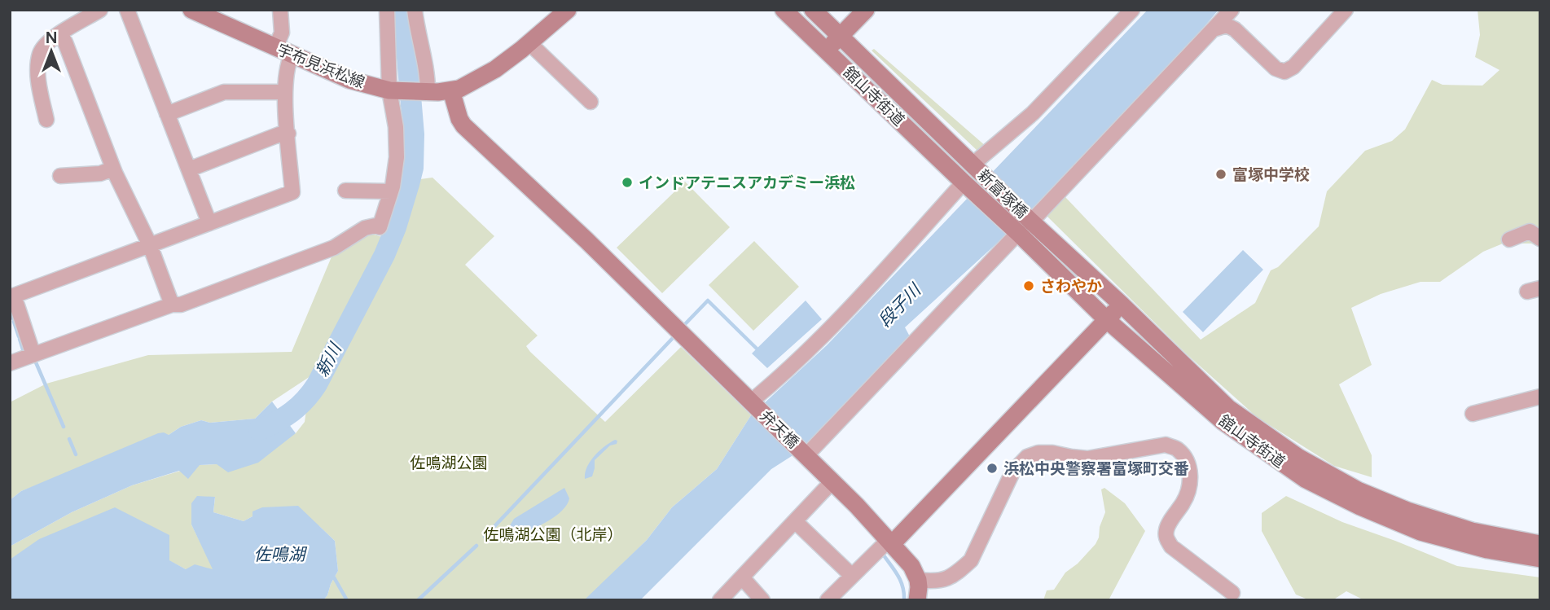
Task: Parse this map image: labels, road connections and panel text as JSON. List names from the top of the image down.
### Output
{
  "streets": {
    "street": [
      "宇布見浜松線",
      "舘山寺街道",
      "新富塚橋",
      "弁天橋"
    ]
  },
  "crossings": [
    ["宇布見浜松線", "弁天橋"],
    ["舘山寺街道", "新富塚橋"]
  ],
  "water": ["段子川", "新川", "佐鳴湖"],
  "parks": ["佐鳴湖公園", "佐鳴湖公園（北岸）"],
  "places": [
    "富塚中学校",
    "インドアテニスアカデミー浜松",
    "さわやか",
    "浜松中央警察署富塚町交番"
  ],
  "north": "top"
}
